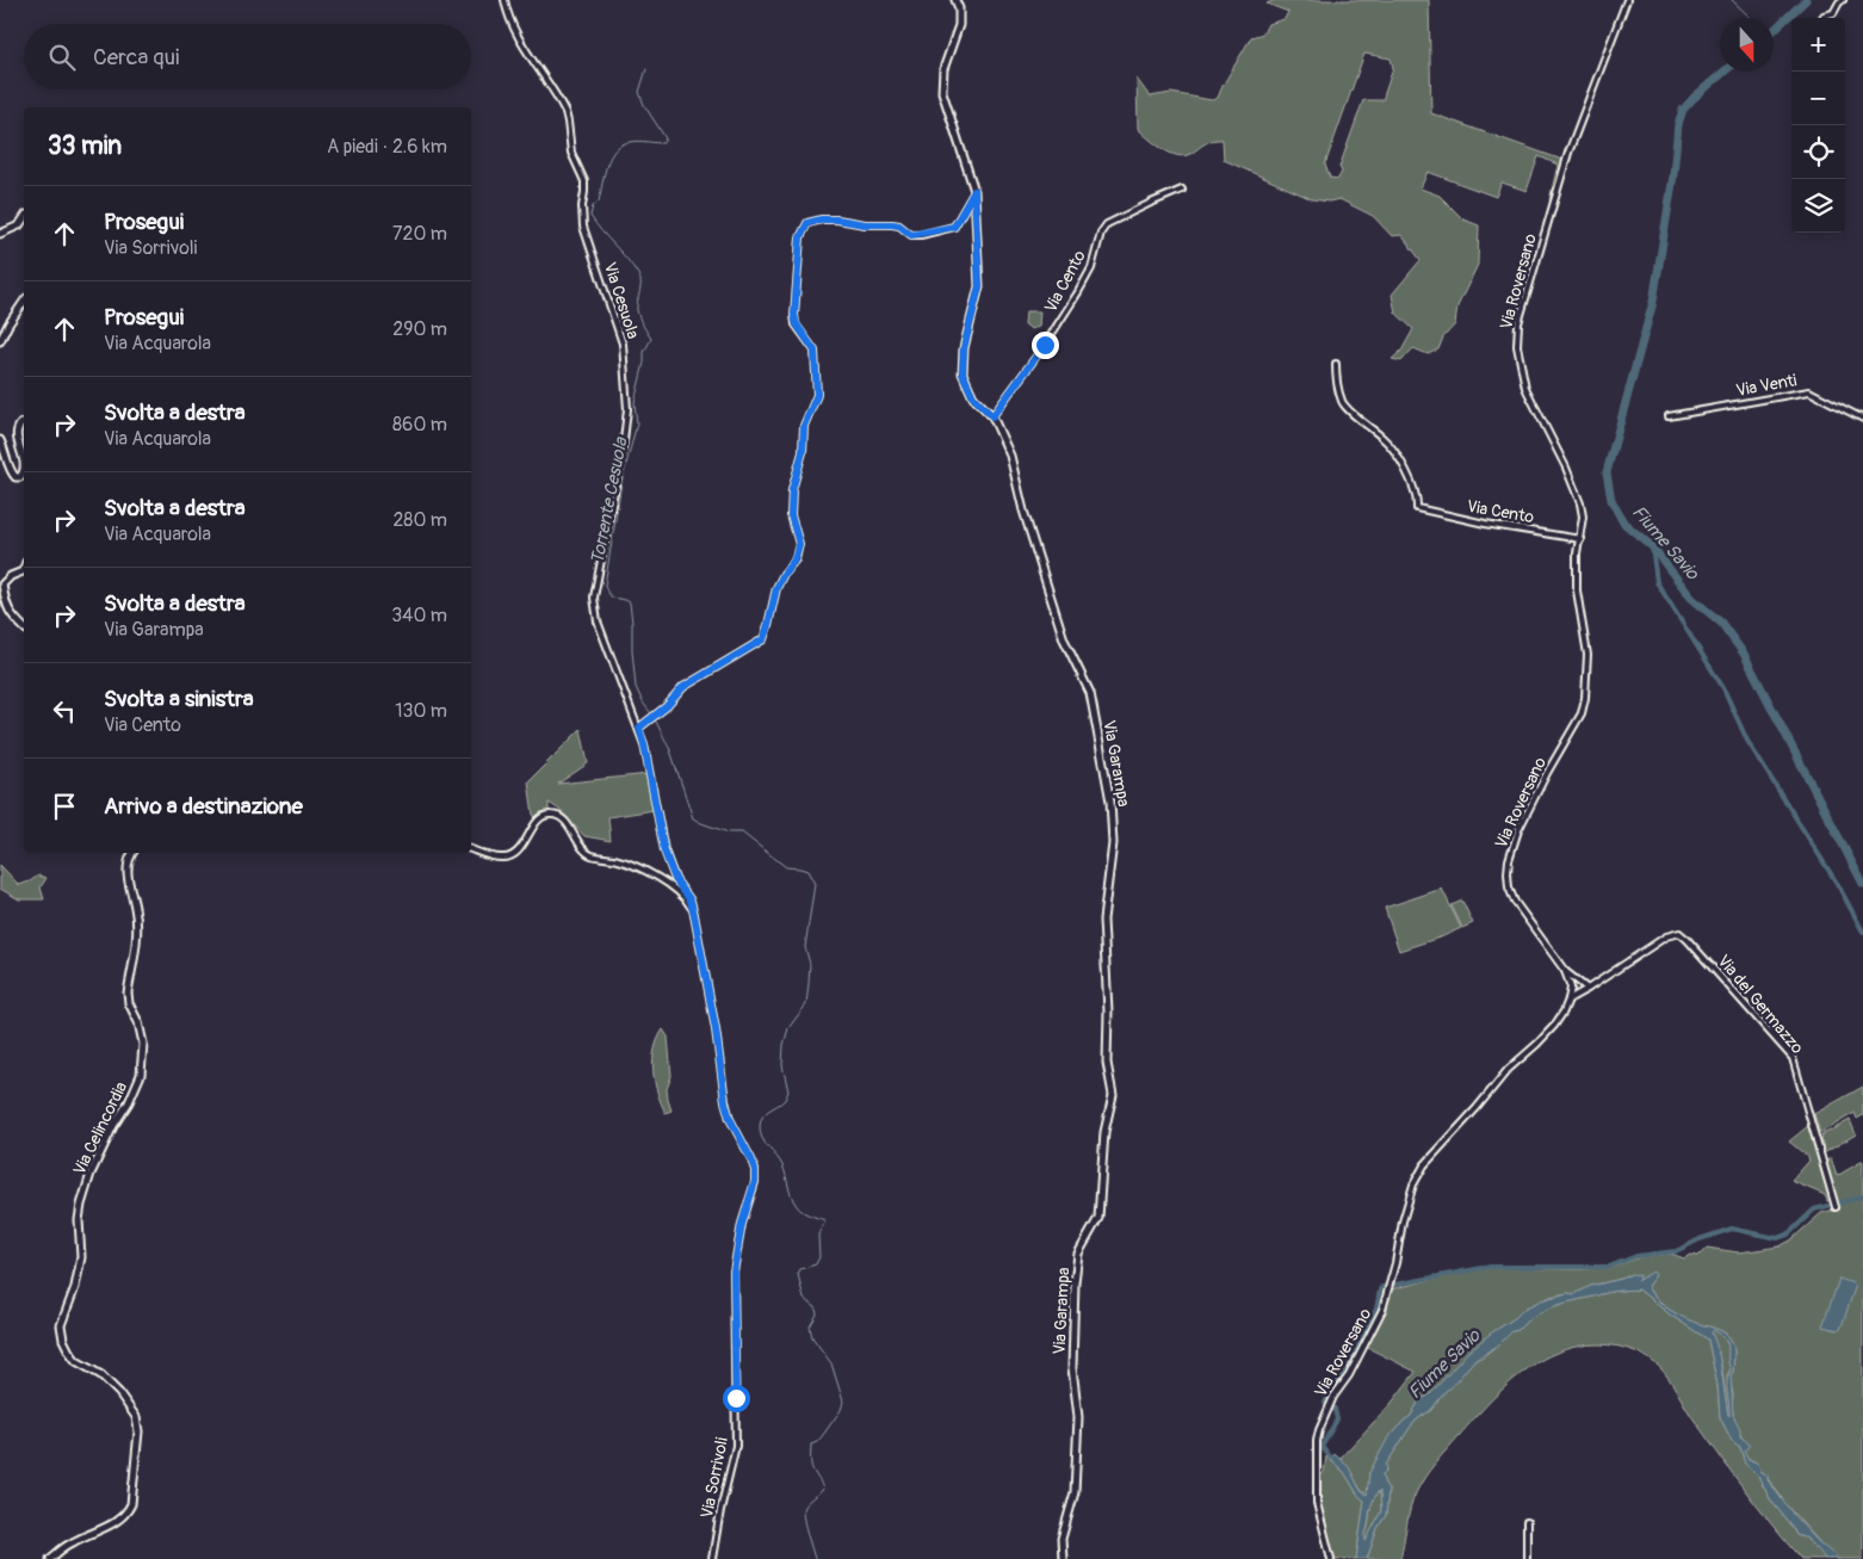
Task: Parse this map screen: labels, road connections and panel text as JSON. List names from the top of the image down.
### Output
{
  "streets": {
    "street": [
      "Via Cento",
      "Via Roversano",
      "Via Cesuola",
      "Via Venti",
      "Via Garampa",
      "Via del Germazzo",
      "Via Celincordia",
      "Via Sorrivoli"
    ]
  },
  "crossings": [
    ["Via Cento", "Via Roversano"],
    ["Via Cento", "Via Garampa"],
    ["Via Roversano", "Via del Germazzo"],
    ["Via Cesuola", "Via Sorrivoli"]
  ],
  "water": ["Torrente Cesuola", "Fiume Savio"],
  "north": "bottom",
  "page": {
    "map_buttons": ["+", "−"],
    "search": "Cerca qui",
    "heading": ["33 min", "A piedi · 2.6 km"],
    "list": [
      ["Prosegui", "Via Sorrivoli", "720 m"],
      ["Prosegui", "Via Acquarola", "290 m"],
      ["Svolta a destra", "Via Acquarola", "860 m"],
      ["Svolta a destra", "Via Acquarola", "280 m"],
      ["Svolta a destra", "Via Garampa", "340 m"],
      ["Svolta a sinistra", "Via Cento", "130 m"],
      "Arrivo a destinazione"
    ]
  }
}
